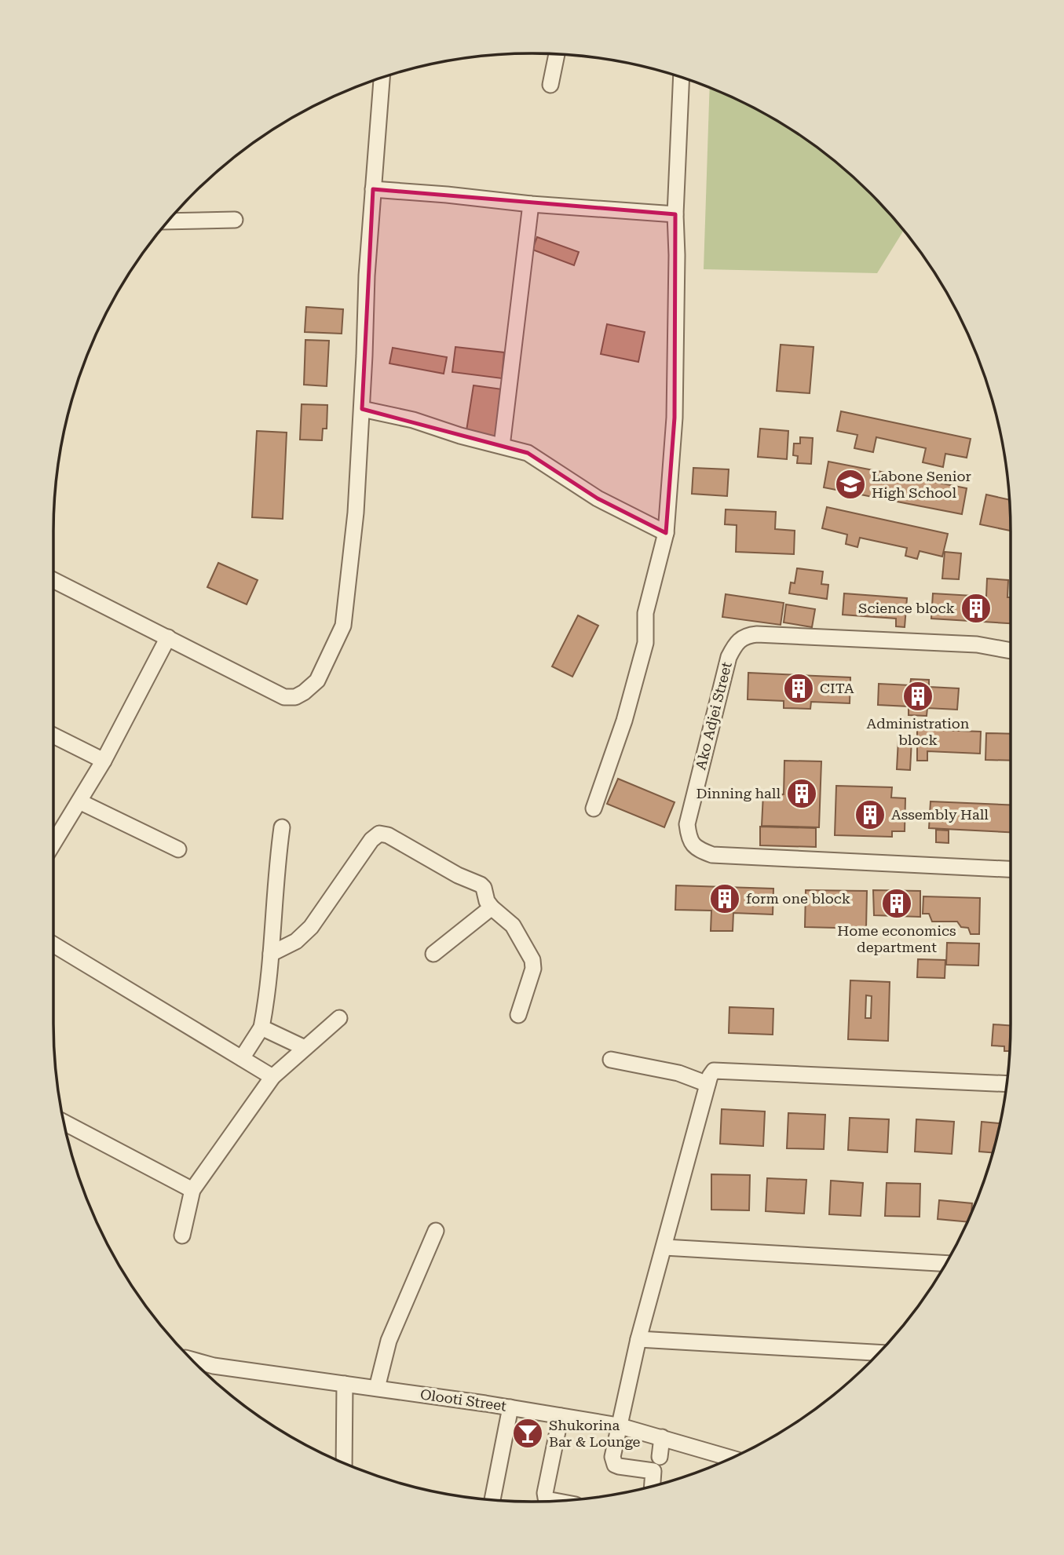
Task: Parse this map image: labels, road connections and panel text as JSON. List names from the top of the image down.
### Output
{
  "streets": {
    "street": ["Ako Adjei Street", "Olooti Street"]
  },
  "places": {
    "school or university": ["Labone Senior High School"],
    "building": [
      "Science block",
      "CITA",
      "Administration block",
      "Dinning hall",
      "Assembly Hall",
      "form one block",
      "Home economics department"
    ],
    "bar": ["Shukorina Bar & Lounge"]
  }
}
